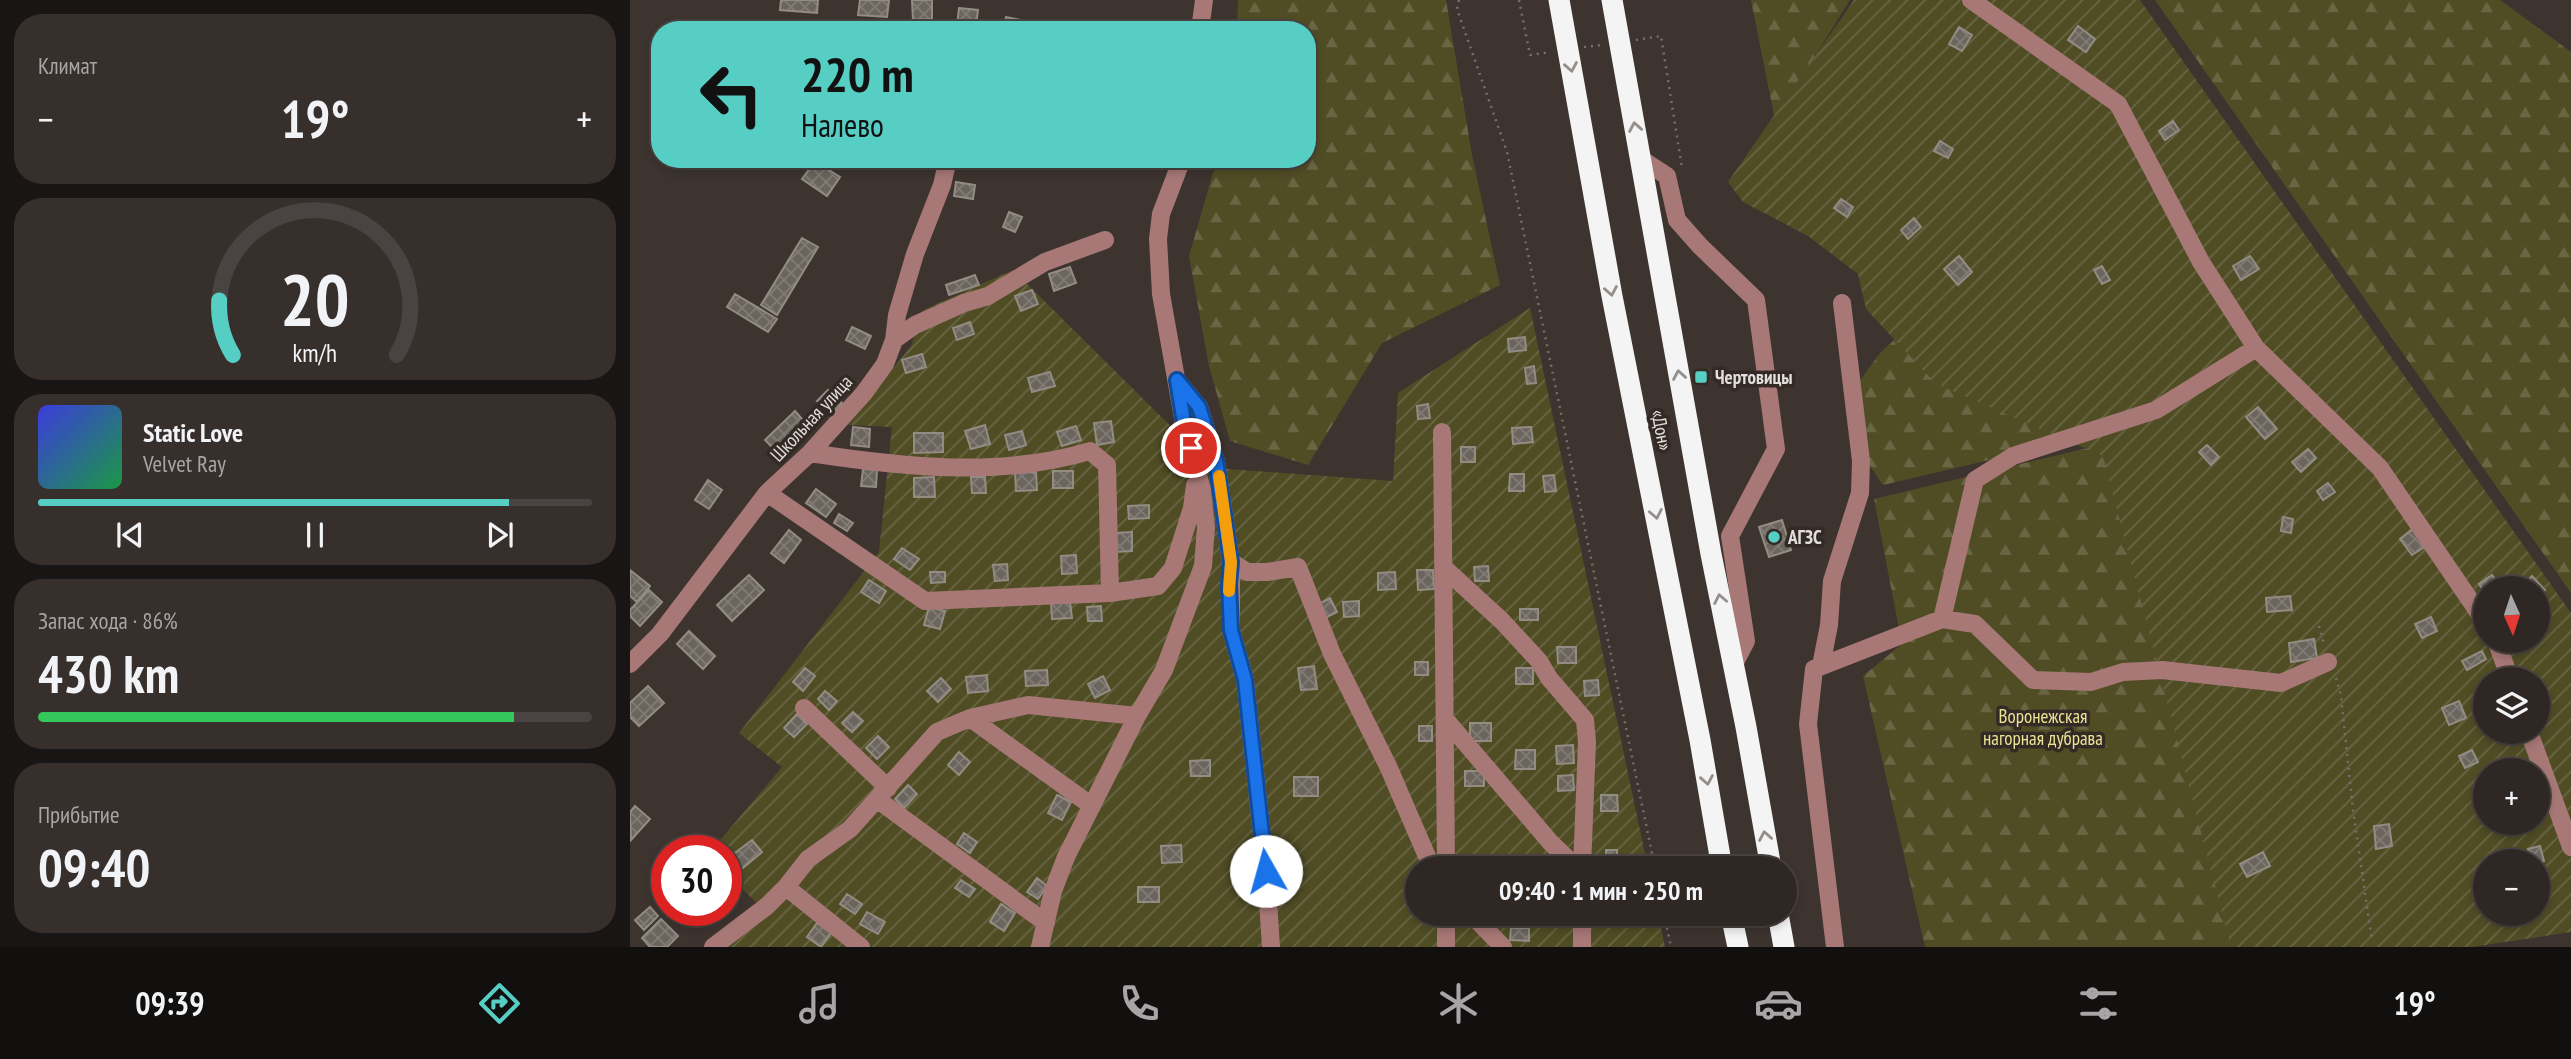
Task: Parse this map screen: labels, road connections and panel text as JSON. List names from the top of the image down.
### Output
{
  "streets": {
    "highway": ["«Дон»"],
    "street": ["Школьная улица"]
  },
  "parks": ["Воронежская нагорная дубрава"],
  "places": {
    "transit": ["Чертовицы"],
    "other": ["АГЗС"]
  },
  "north": "bottom",
  "page": {
    "tile": [
      "Климат",
      ["Запас хода · 86%", "430 km"],
      ["Прибытие", "09:40"]
    ],
    "turn": ["220 m", "Налево"],
    "heat": ["−", "19°", "+"],
    "song": ["Static Love", "Velvet Ray"],
    "map_buttons": ["+", "−"],
    "limit": "30",
    "trip": "09:40 · 1 мин · 250 m",
    "tabs": ["09:39", "19°"],
    "gauge": ["20", "km/h"]
  }
}
